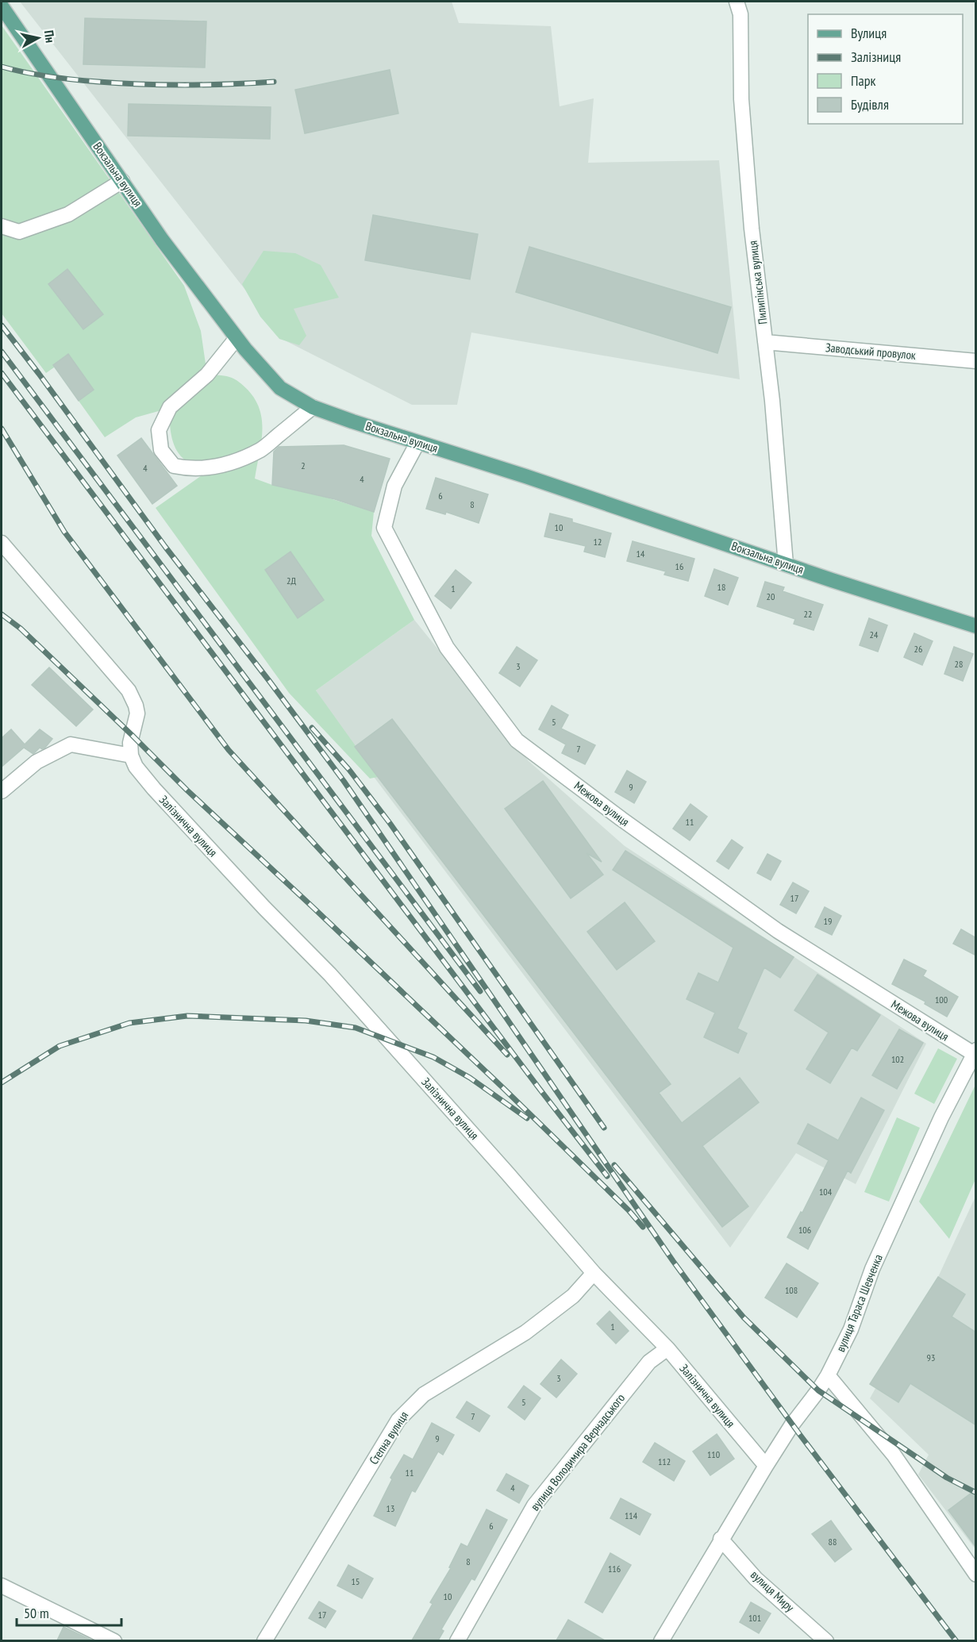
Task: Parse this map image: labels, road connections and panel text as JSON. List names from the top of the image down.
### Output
{
  "streets": {
    "main road": ["Вокзальна вулиця"],
    "street": [
      "Пилипінська вулиця",
      "Заводський провулок",
      "Межова вулиця",
      "Залізнична вулиця",
      "вулиця Тараса Шевченка",
      "Степна вулиця",
      "вулиця Володимира Вернадського",
      "вулиця Миру"
    ]
  },
  "crossings": [
    ["Вокзальна вулиця", "Пилипінська вулиця"],
    ["Вокзальна вулиця", "Межова вулиця"],
    ["Пилипінська вулиця", "Заводський провулок"],
    ["Межова вулиця", "вулиця Тараса Шевченка"],
    ["Залізнична вулиця", "вулиця Тараса Шевченка"],
    ["Залізнична вулиця", "Степна вулиця"],
    ["Залізнична вулиця", "вулиця Володимира Вернадського"],
    ["вулиця Тараса Шевченка", "вулиця Миру"]
  ],
  "house_numbers": [
    "2",
    "4",
    "4",
    "6",
    "8",
    "10",
    "12",
    "14",
    "16",
    "2Д",
    "18",
    "1",
    "20",
    "22",
    "24",
    "26",
    "28",
    "3",
    "5",
    "7",
    "9",
    "11",
    "17",
    "19",
    "100",
    "102",
    "104",
    "106",
    "108",
    "1",
    "93",
    "3",
    "5",
    "7",
    "9",
    "110",
    "112",
    "11",
    "4",
    "13",
    "114",
    "6",
    "88",
    "8",
    "116",
    "15",
    "10",
    "17",
    "101"
  ],
  "legend": [
    "Вулиця",
    "Залізниця",
    "Парк",
    "Будівля"
  ],
  "scale_bar": "50 m",
  "north": "right"
}
